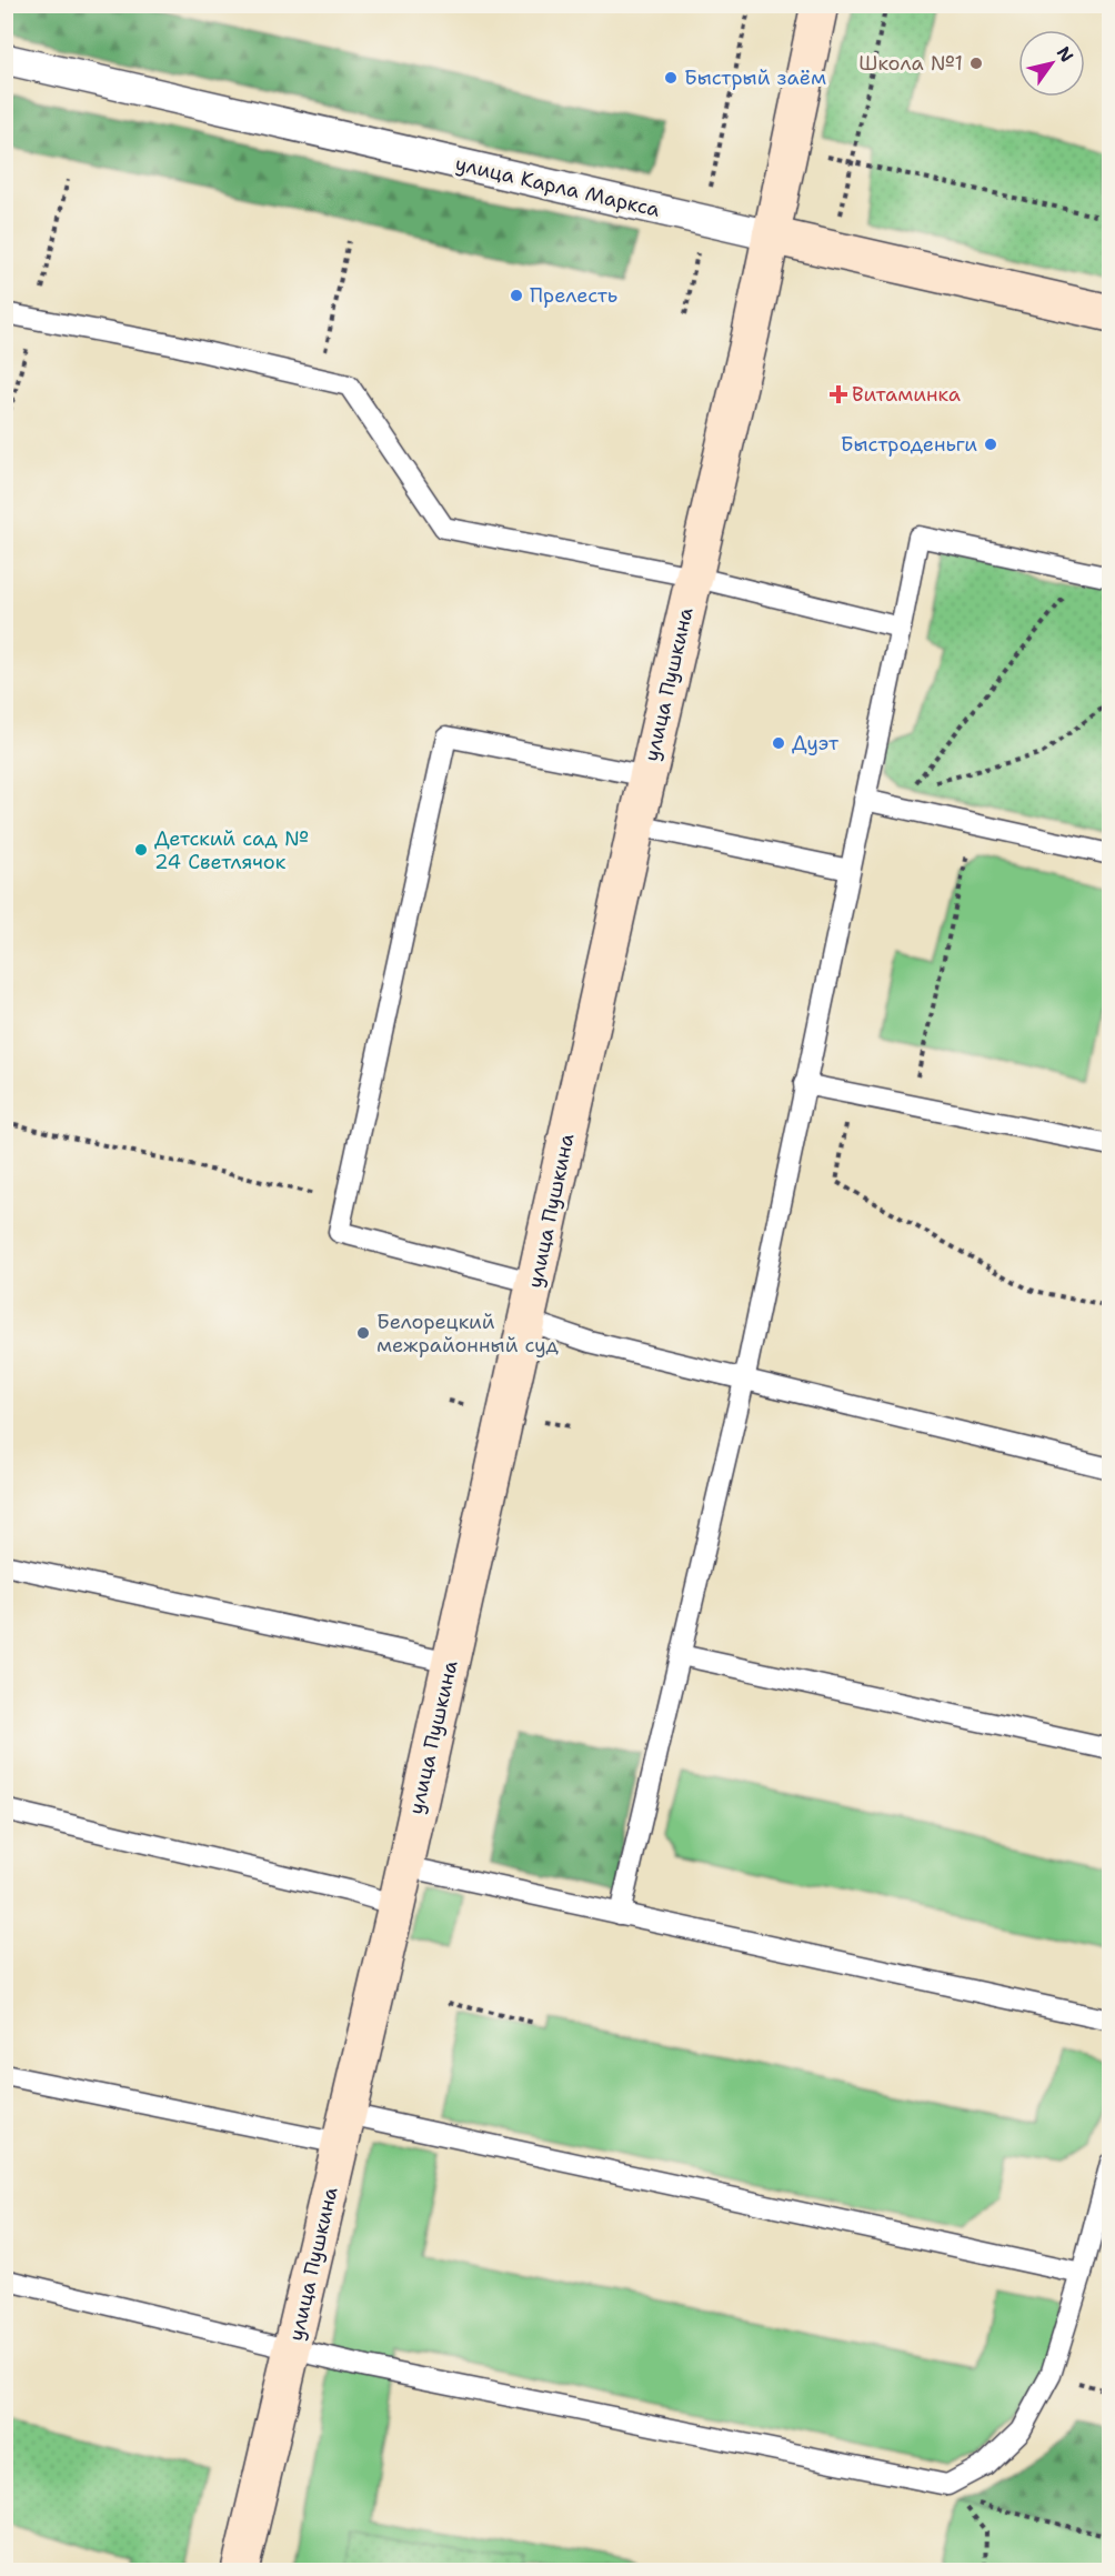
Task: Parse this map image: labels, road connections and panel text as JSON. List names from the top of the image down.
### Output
{
  "streets": {
    "main road": ["улица Карла Маркса", "улица Пушкина"]
  },
  "crossings": [
    ["улица Карла Маркса", "улица Пушкина"]
  ],
  "places": {
    "other": [
      "Школа №1",
      "Быстрый заём",
      "Прелесть",
      "Быстроденьги",
      "Дуэт",
      "Детский сад № 24 Светлячок",
      "Белорецкий межрайонный суд"
    ],
    "health": ["Витаминка"]
  },
  "north": "top right"
}
